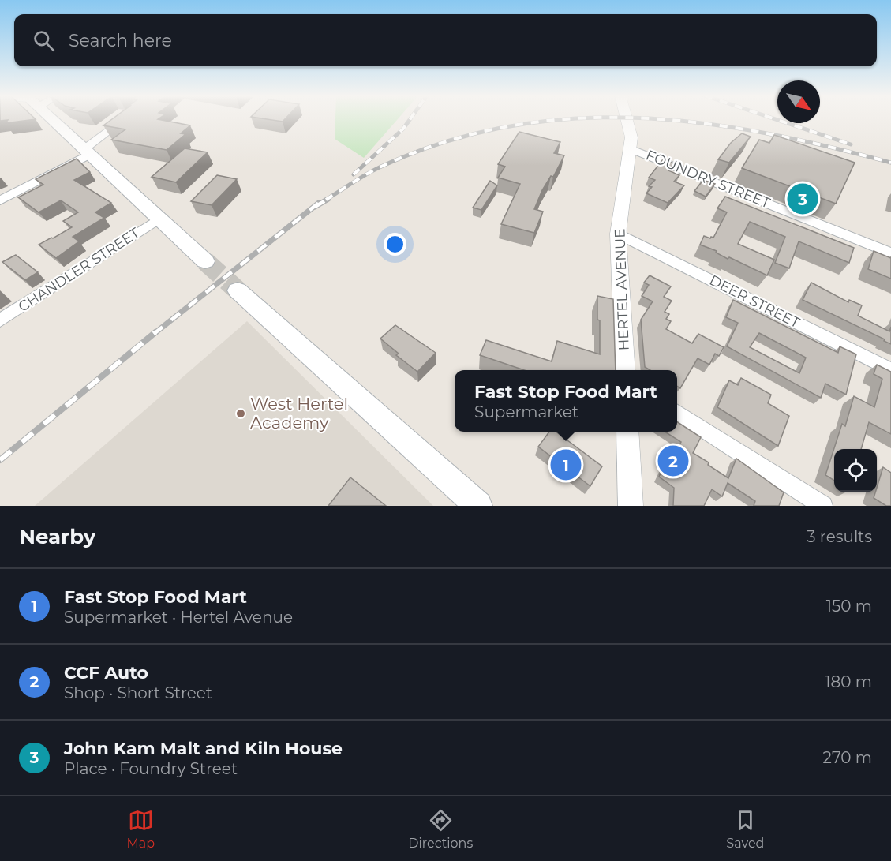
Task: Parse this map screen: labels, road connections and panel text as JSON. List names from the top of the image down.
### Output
{
  "streets": {
    "street": [
      "FOUNDRY STREET",
      "CHANDLER STREET",
      "HERTEL AVENUE",
      "DEER STREET"
    ]
  },
  "crossings": [
    ["FOUNDRY STREET", "HERTEL AVENUE"],
    ["HERTEL AVENUE", "DEER STREET"]
  ],
  "places": ["West Hertel Academy"],
  "north": "bottom right",
  "page": {
    "search": "Search here",
    "pins": ["3", "2", "1"],
    "popup": ["Fast Stop Food Mart", "Supermarket"],
    "heading": ["Nearby", "3 results"],
    "list": [
      {
        "mark": "1",
        "name": "Fast Stop Food Mart",
        "note": "Supermarket · Hertel Avenue",
        "value": "150 m"
      },
      {
        "mark": "2",
        "name": "CCF Auto",
        "note": "Shop · Short Street",
        "value": "180 m"
      },
      {
        "mark": "3",
        "name": "John Kam Malt and Kiln House",
        "note": "Place · Foundry Street",
        "value": "270 m"
      }
    ],
    "nav": ["Map", "Directions", "Saved"]
  }
}
